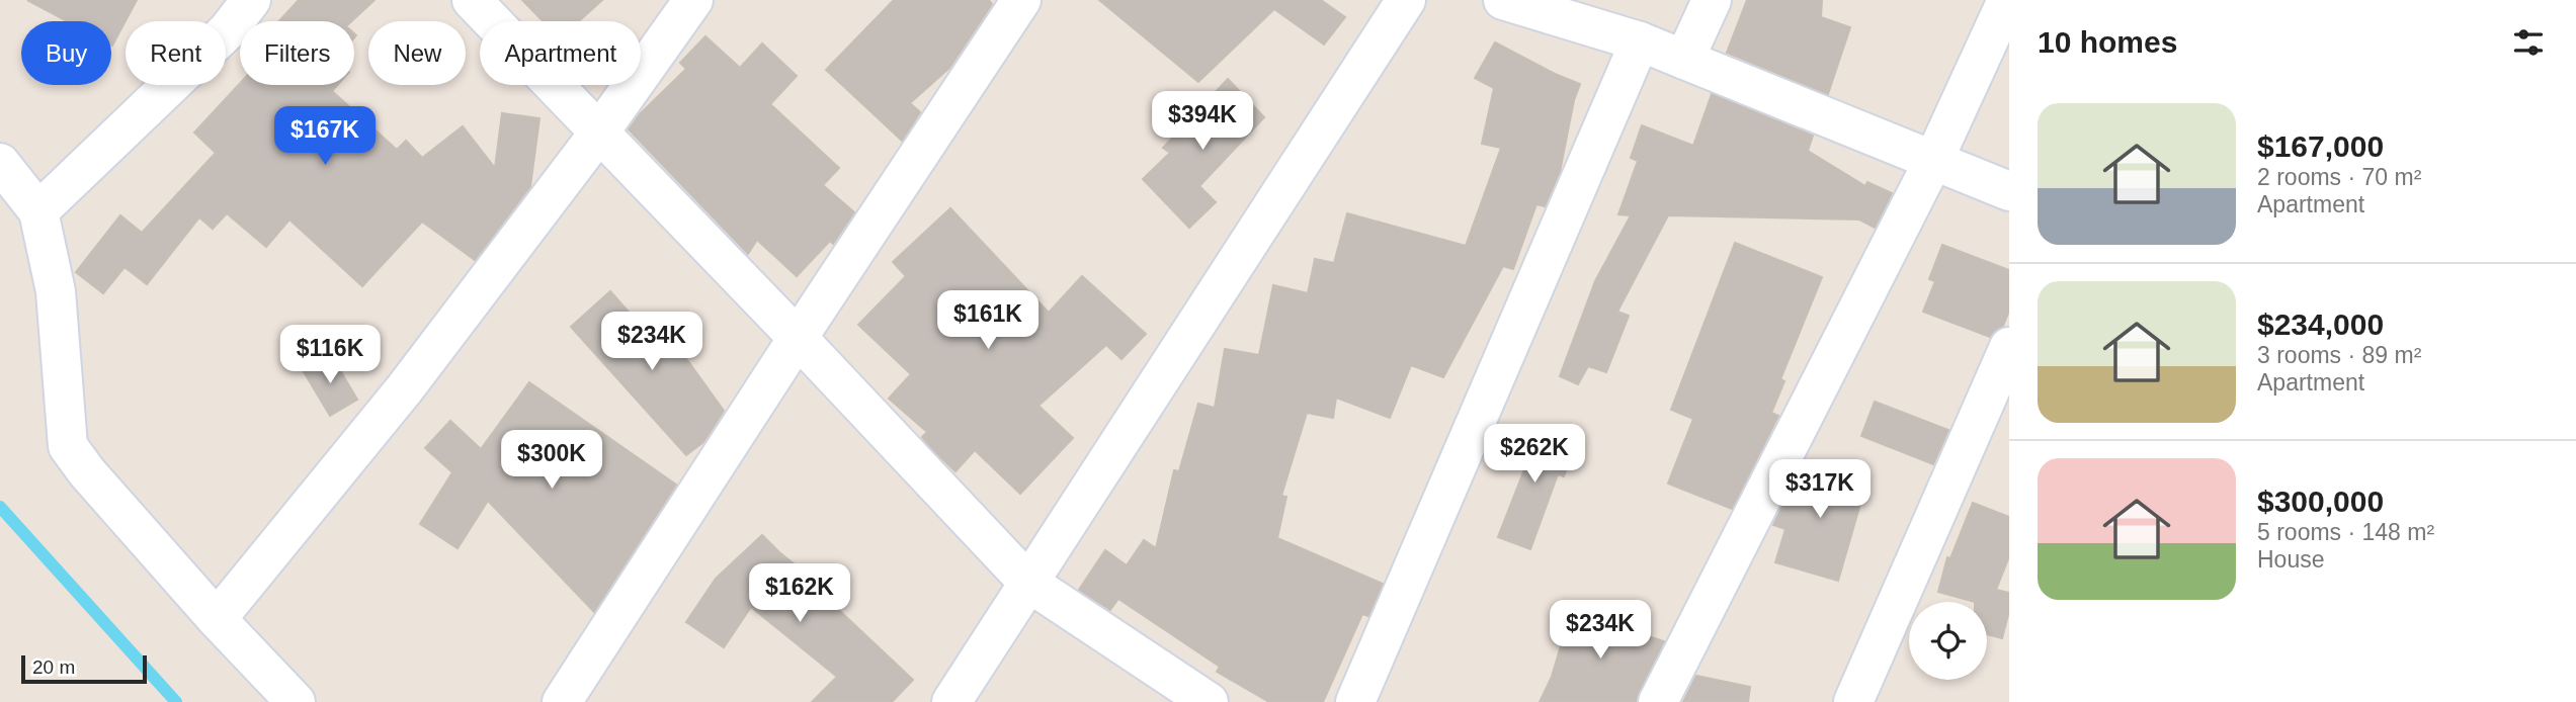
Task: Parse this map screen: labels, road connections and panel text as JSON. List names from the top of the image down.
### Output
{
  "scale_bar": "20 m",
  "page": {
    "heading": "10 homes",
    "chip": [
      "Buy",
      "Rent",
      "Filters",
      "New",
      "Apartment"
    ],
    "list": [
      {
        "name": "$167,000",
        "note": "2 rooms · 70 m² · Apartment"
      },
      {
        "name": "$234,000",
        "note": "3 rooms · 89 m² · Apartment"
      },
      {
        "name": "$300,000",
        "note": "5 rooms · 148 m² · House"
      }
    ],
    "price": [
      "$394K",
      "$167K",
      "$161K",
      "$234K",
      "$116K",
      "$262K",
      "$300K",
      "$317K",
      "$162K",
      "$234K"
    ],
    "scale": "20 m"
  }
}
